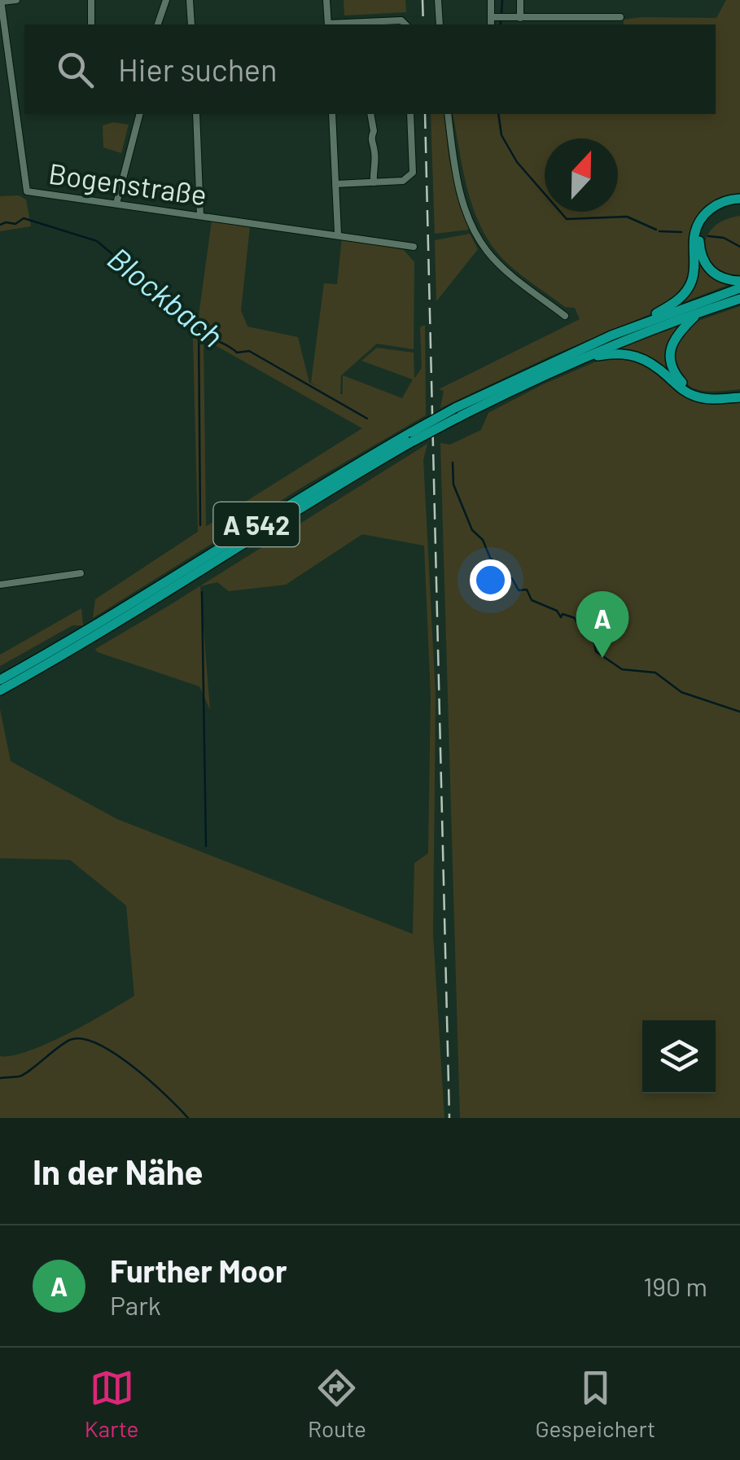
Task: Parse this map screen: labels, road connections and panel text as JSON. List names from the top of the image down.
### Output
{
  "streets": {
    "highway": ["A 542"],
    "street": ["Bogenstraße"]
  },
  "water": ["Blockbach"],
  "north": "top",
  "page": {
    "search": "Hier suchen",
    "pins": "A",
    "heading": "In der Nähe",
    "list": [
      {
        "mark": "A",
        "name": "Further Moor",
        "note": "Park",
        "value": "190 m"
      }
    ],
    "nav": ["Karte", "Route", "Gespeichert"]
  }
}
